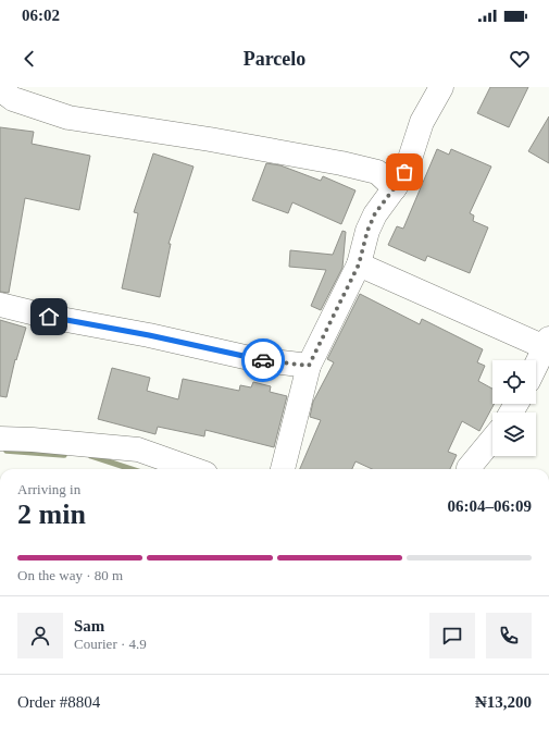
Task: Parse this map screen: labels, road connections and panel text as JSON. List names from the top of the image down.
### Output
{
  "page": {
    "status": "06:02",
    "header": "Parcelo",
    "heading": ["2 min", "Arriving in", "06:04–06:09"],
    "panel": [
      "Sam",
      "Courier · 4.9",
      "Order #8804",
      "₦13,200"
    ],
    "bar": "On the way · 80 m"
  }
}
